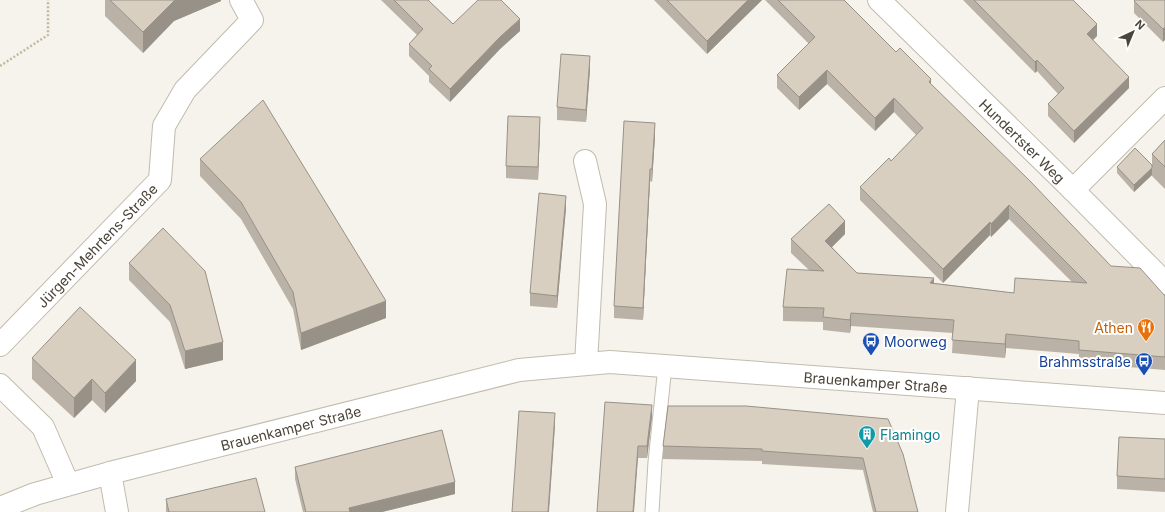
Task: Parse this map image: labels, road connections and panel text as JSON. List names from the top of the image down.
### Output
{
  "streets": {
    "street": ["Hundertster Weg", "Jürgen-Mehrtens-Straße", "Brauenkamper Straße"]
  },
  "places": {
    "restaurant": ["Athen"],
    "bus stop": ["Moorweg", "Brahmsstraße"],
    "building": ["Flamingo"]
  },
  "north": "top right"
}
